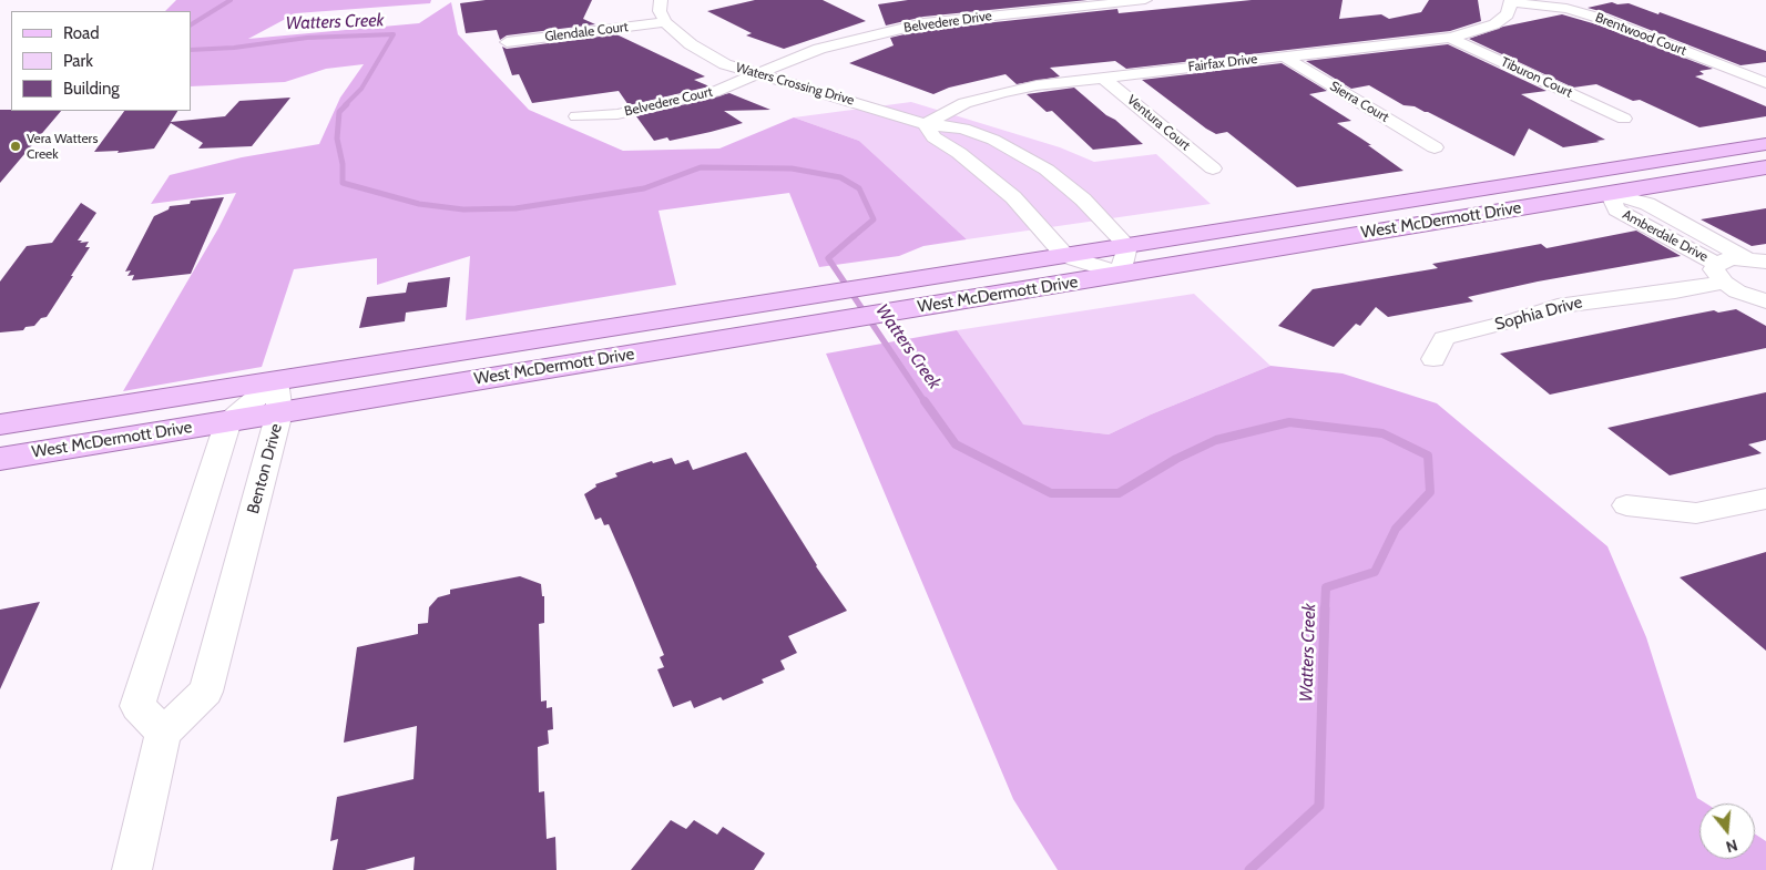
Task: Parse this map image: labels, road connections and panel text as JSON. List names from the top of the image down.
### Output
{
  "streets": {
    "main road": ["West McDermott Drive"],
    "street": [
      "Belvedere Drive",
      "Glendale Court",
      "Brentwood Court",
      "Fairfax Drive",
      "Tiburon Court",
      "Waters Crossing Drive",
      "Belvedere Court",
      "Sierra Court",
      "Ventura Court",
      "Amberdale Drive",
      "Sophia Drive",
      "Benton Drive"
    ]
  },
  "crossings": [
    ["Belvedere Drive", "Waters Crossing Drive"],
    ["Belvedere Drive", "Belvedere Court"],
    ["Glendale Court", "Waters Crossing Drive"],
    ["Brentwood Court", "Fairfax Drive"],
    ["Fairfax Drive", "Tiburon Court"],
    ["Fairfax Drive", "Waters Crossing Drive"],
    ["Fairfax Drive", "Sierra Court"],
    ["Fairfax Drive", "Ventura Court"],
    ["Waters Crossing Drive", "Belvedere Court"],
    ["Waters Crossing Drive", "West McDermott Drive"],
    ["West McDermott Drive", "Amberdale Drive"],
    ["West McDermott Drive", "Benton Drive"],
    ["Amberdale Drive", "Sophia Drive"]
  ],
  "water": ["Watters Creek"],
  "places": ["Vera Watters Creek"],
  "legend": ["Road", "Park", "Building"],
  "north": "bottom"
}
